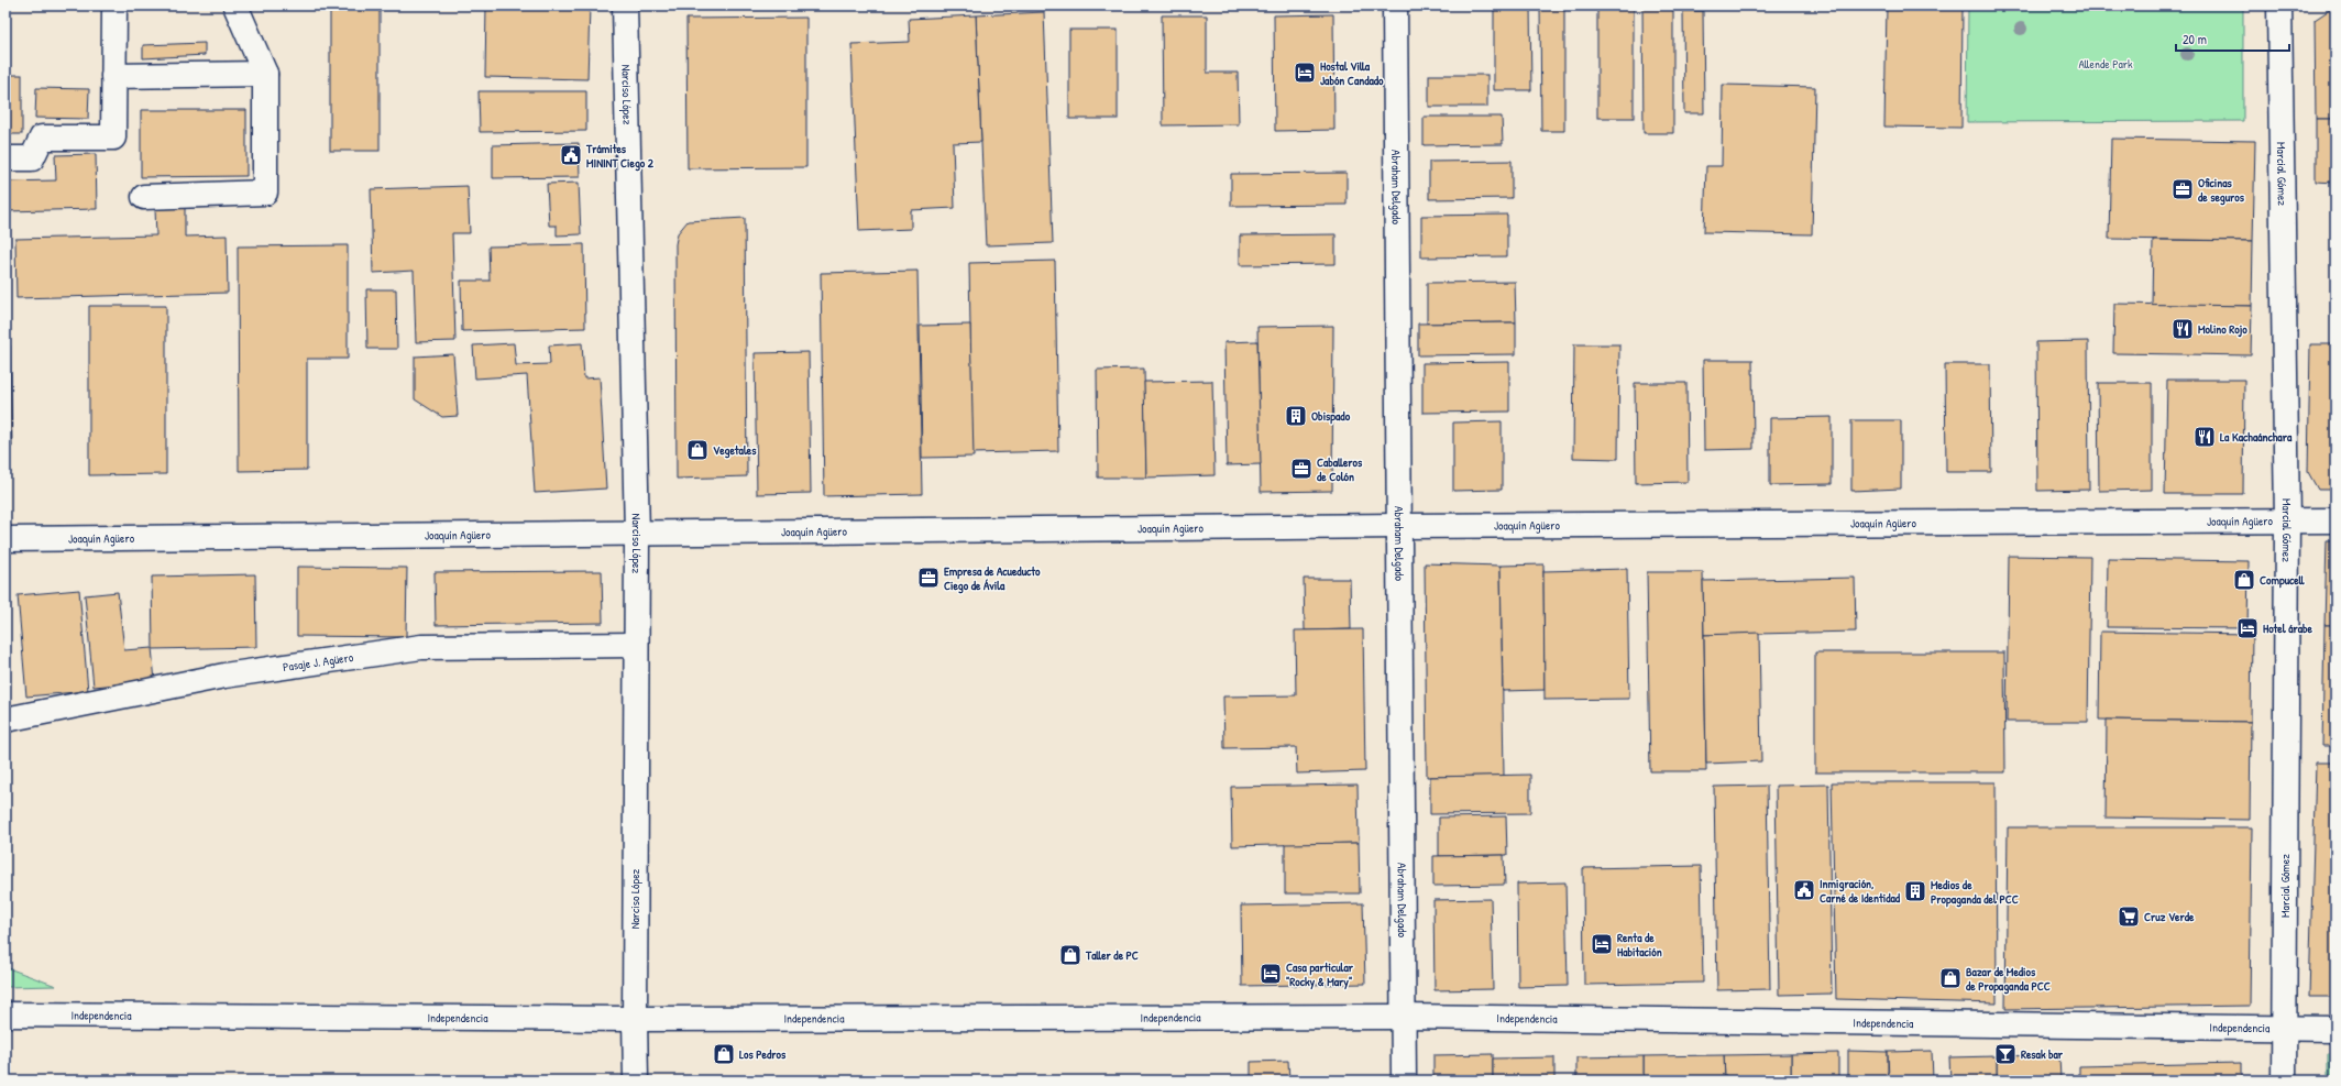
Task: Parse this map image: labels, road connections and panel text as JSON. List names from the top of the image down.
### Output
{
  "streets": {
    "street": [
      "Narciso López",
      "Marcial Gómez",
      "Abraham Delgado",
      "Joaquín Agüero",
      "Pasaje J. Agüero",
      "Independencia"
    ]
  },
  "crossings": [
    ["Narciso López", "Joaquín Agüero"],
    ["Narciso López", "Pasaje J. Agüero"],
    ["Narciso López", "Independencia"],
    ["Marcial Gómez", "Joaquín Agüero"],
    ["Marcial Gómez", "Independencia"],
    ["Abraham Delgado", "Joaquín Agüero"],
    ["Abraham Delgado", "Independencia"]
  ],
  "parks": ["Allende Park"],
  "places": {
    "hotel": [
      "Hostal Villa Jabón Candado",
      "Hotel árabe",
      "Renta de Habitación",
      "Casa particular \"Rocky & Mary\""
    ],
    "public building": ["Trámites MININT Ciego 2", "Inmigración, Carné de Identidad"],
    "office": ["Oficinas de seguros", "Caballeros de Colón", "Empresa de Acueducto Ciego de Ávila"],
    "restaurant": ["Molino Rojo", "La Kachaánchara"],
    "building": ["Obispado", "Medios de Propaganda del PCC"],
    "shop": [
      "Vegetales",
      "Compucell",
      "Taller de PC",
      "Bazar de Medios de Propaganda PCC",
      "Los Pedros"
    ],
    "supermarket": ["Cruz Verde"],
    "bar": ["Resak bar"]
  },
  "scale_bar": "20 m"
}
